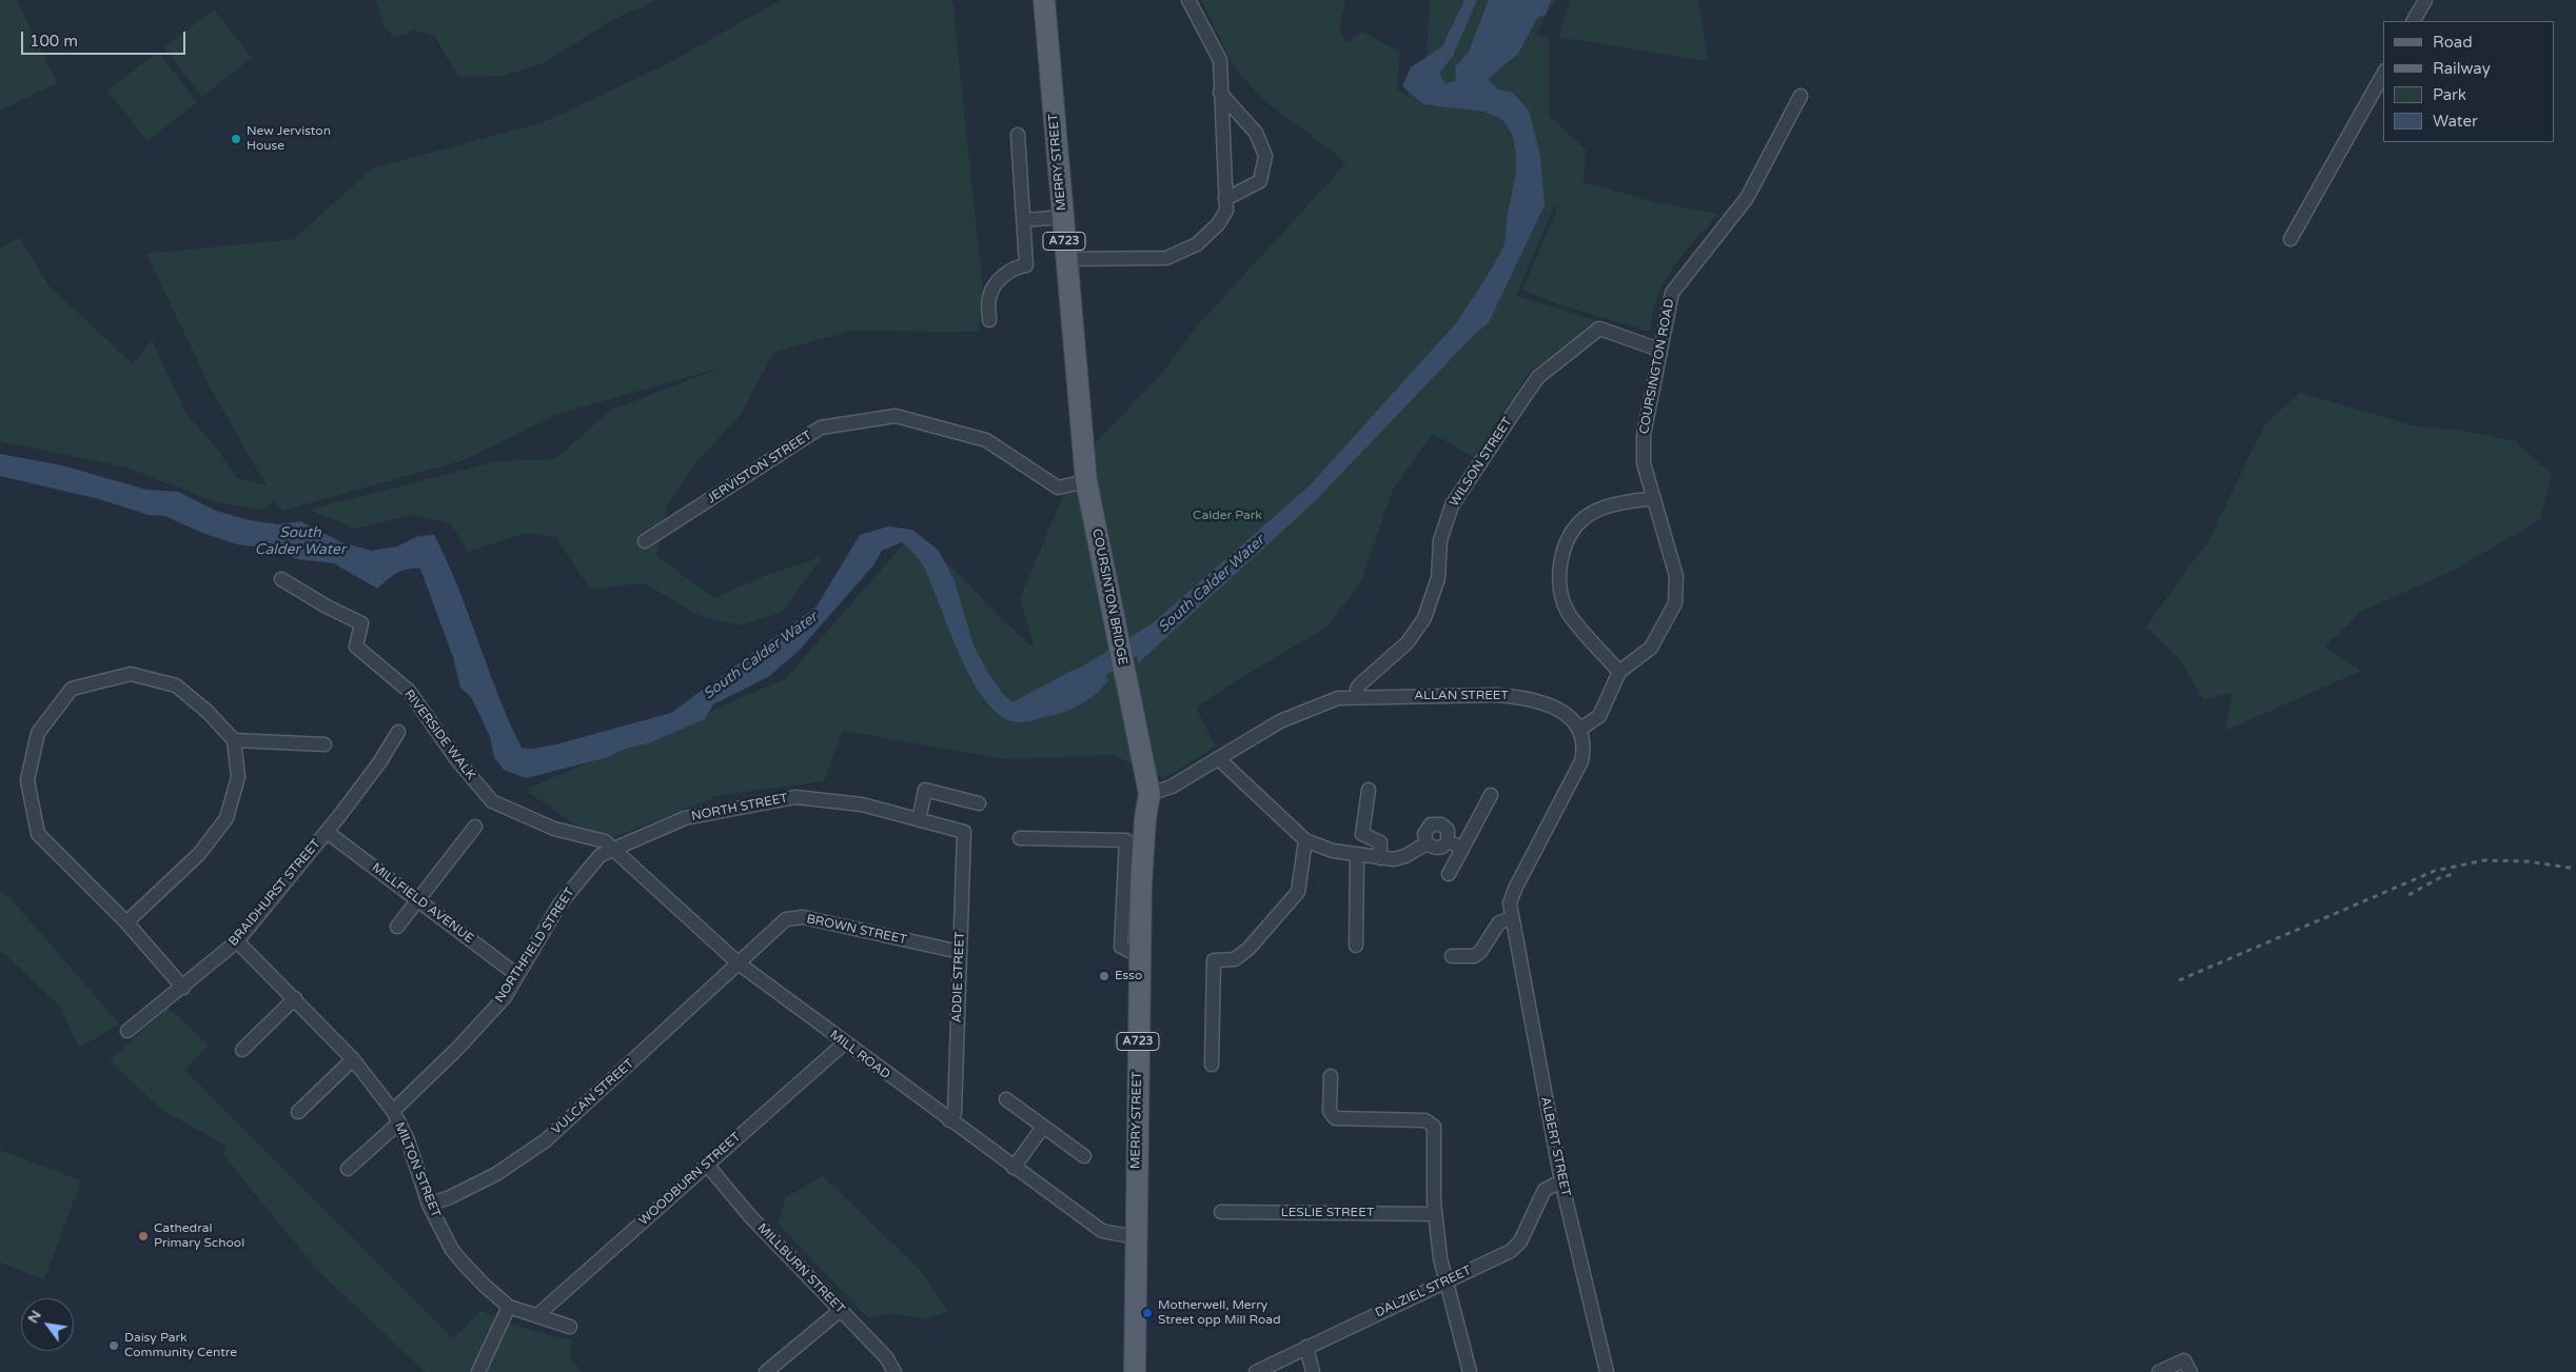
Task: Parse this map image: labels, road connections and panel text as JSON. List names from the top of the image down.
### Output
{
  "streets": {
    "main road": ["MERRY STREET", "A723", "COURSINTON BRIDGE"],
    "street": [
      "COURSINGTON ROAD",
      "WILSON STREET",
      "JERVISTON STREET",
      "ALLAN STREET",
      "RIVERSIDE WALK",
      "NORTH STREET",
      "BRAIDHURST STREET",
      "MILLFIELD AVENUE",
      "BROWN STREET",
      "NORTHFIELD STREET",
      "ADDIE STREET",
      "MILL ROAD",
      "VULCAN STREET",
      "ALBERT STREET",
      "MILTON STREET",
      "WOODBURN STREET",
      "LESLIE STREET",
      "MILLBURN STREET",
      "DALZIEL STREET"
    ]
  },
  "crossings": [
    ["MERRY STREET", "JERVISTON STREET"],
    ["MERRY STREET", "COURSINTON BRIDGE"],
    ["MERRY STREET", "ALLAN STREET"],
    ["MERRY STREET", "MILL ROAD"],
    ["COURSINGTON ROAD", "WILSON STREET"],
    ["COURSINGTON ROAD", "ALLAN STREET"],
    ["WILSON STREET", "ALLAN STREET"],
    ["JERVISTON STREET", "COURSINTON BRIDGE"],
    ["RIVERSIDE WALK", "NORTH STREET"],
    ["RIVERSIDE WALK", "NORTHFIELD STREET"],
    ["RIVERSIDE WALK", "MILL ROAD"],
    ["NORTH STREET", "NORTHFIELD STREET"],
    ["NORTH STREET", "ADDIE STREET"],
    ["NORTH STREET", "MILL ROAD"],
    ["BRAIDHURST STREET", "MILLFIELD AVENUE"],
    ["BRAIDHURST STREET", "MILTON STREET"],
    ["MILLFIELD AVENUE", "NORTHFIELD STREET"],
    ["BROWN STREET", "ADDIE STREET"],
    ["BROWN STREET", "MILL ROAD"],
    ["BROWN STREET", "VULCAN STREET"],
    ["NORTHFIELD STREET", "MILL ROAD"],
    ["NORTHFIELD STREET", "MILTON STREET"],
    ["ADDIE STREET", "MILL ROAD"],
    ["MILL ROAD", "VULCAN STREET"],
    ["MILL ROAD", "WOODBURN STREET"],
    ["VULCAN STREET", "MILTON STREET"],
    ["ALBERT STREET", "DALZIEL STREET"],
    ["MILTON STREET", "WOODBURN STREET"],
    ["WOODBURN STREET", "MILLBURN STREET"]
  ],
  "water": ["South Calder Water"],
  "parks": ["Calder Park"],
  "places": [
    "New Jerviston House",
    "Esso",
    "Cathedral Primary School",
    "Motherwell, Merry Street opp Mill Road",
    "Daisy Park Community Centre"
  ],
  "legend": [
    "Road",
    "Railway",
    "Park",
    "Water"
  ],
  "scale_bar": "100 m",
  "north": "top left"
}
